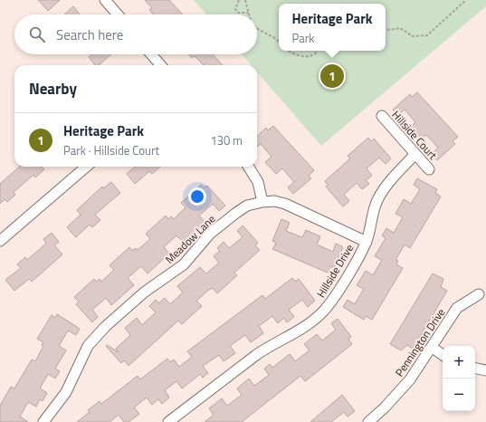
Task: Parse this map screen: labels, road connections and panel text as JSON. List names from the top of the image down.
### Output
{
  "streets": {
    "street": [
      "Hillside Court",
      "Meadow Lane",
      "Hillside Drive",
      "Pennington Drive"
    ]
  },
  "crossings": [
    ["Hillside Court", "Hillside Drive"],
    ["Meadow Lane", "Hillside Drive"]
  ],
  "page": {
    "popup": ["Heritage Park", "Park"],
    "search": "Search here",
    "pins": "1",
    "heading": "Nearby",
    "list": [
      {
        "mark": "1",
        "name": "Heritage Park",
        "note": "Park · Hillside Court",
        "value": "130 m"
      }
    ],
    "map_buttons": ["+", "−"]
  }
}
